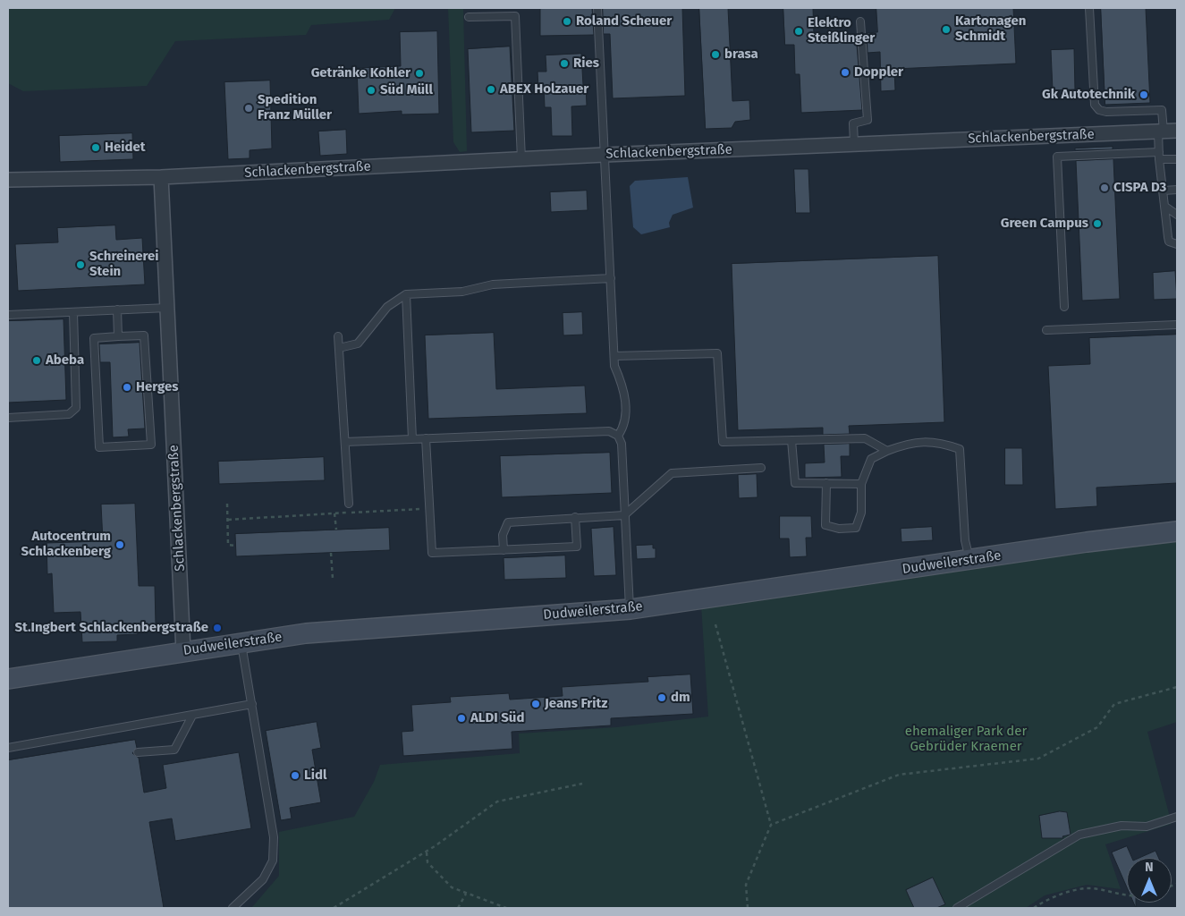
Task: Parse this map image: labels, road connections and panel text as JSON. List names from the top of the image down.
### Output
{
  "streets": {
    "main road": ["Dudweilerstraße"],
    "street": ["Schlackenbergstraße"]
  },
  "crossings": [
    ["Schlackenbergstraße", "Dudweilerstraße"]
  ],
  "parks": ["ehemaliger Park der Gebrüder Kraemer"],
  "places": [
    "Roland Scheuer",
    "Kartonagen Schmidt",
    "Elektro Steißlinger",
    "brasa",
    "Ries",
    "Doppler",
    "Getränke Kohler",
    "ABEX Holzauer",
    "Süd Müll",
    "Gk Autotechnik",
    "Spedition Franz Müller",
    "Heidet",
    "CISPA D3",
    "Green Campus",
    "Schreinerei Stein",
    "Abeba",
    "Herges",
    "Autocentrum Schlackenberg",
    "St.Ingbert Schlackenbergstraße",
    "dm",
    "Jeans Fritz",
    "ALDI Süd",
    "Lidl"
  ],
  "north": "top"
}
